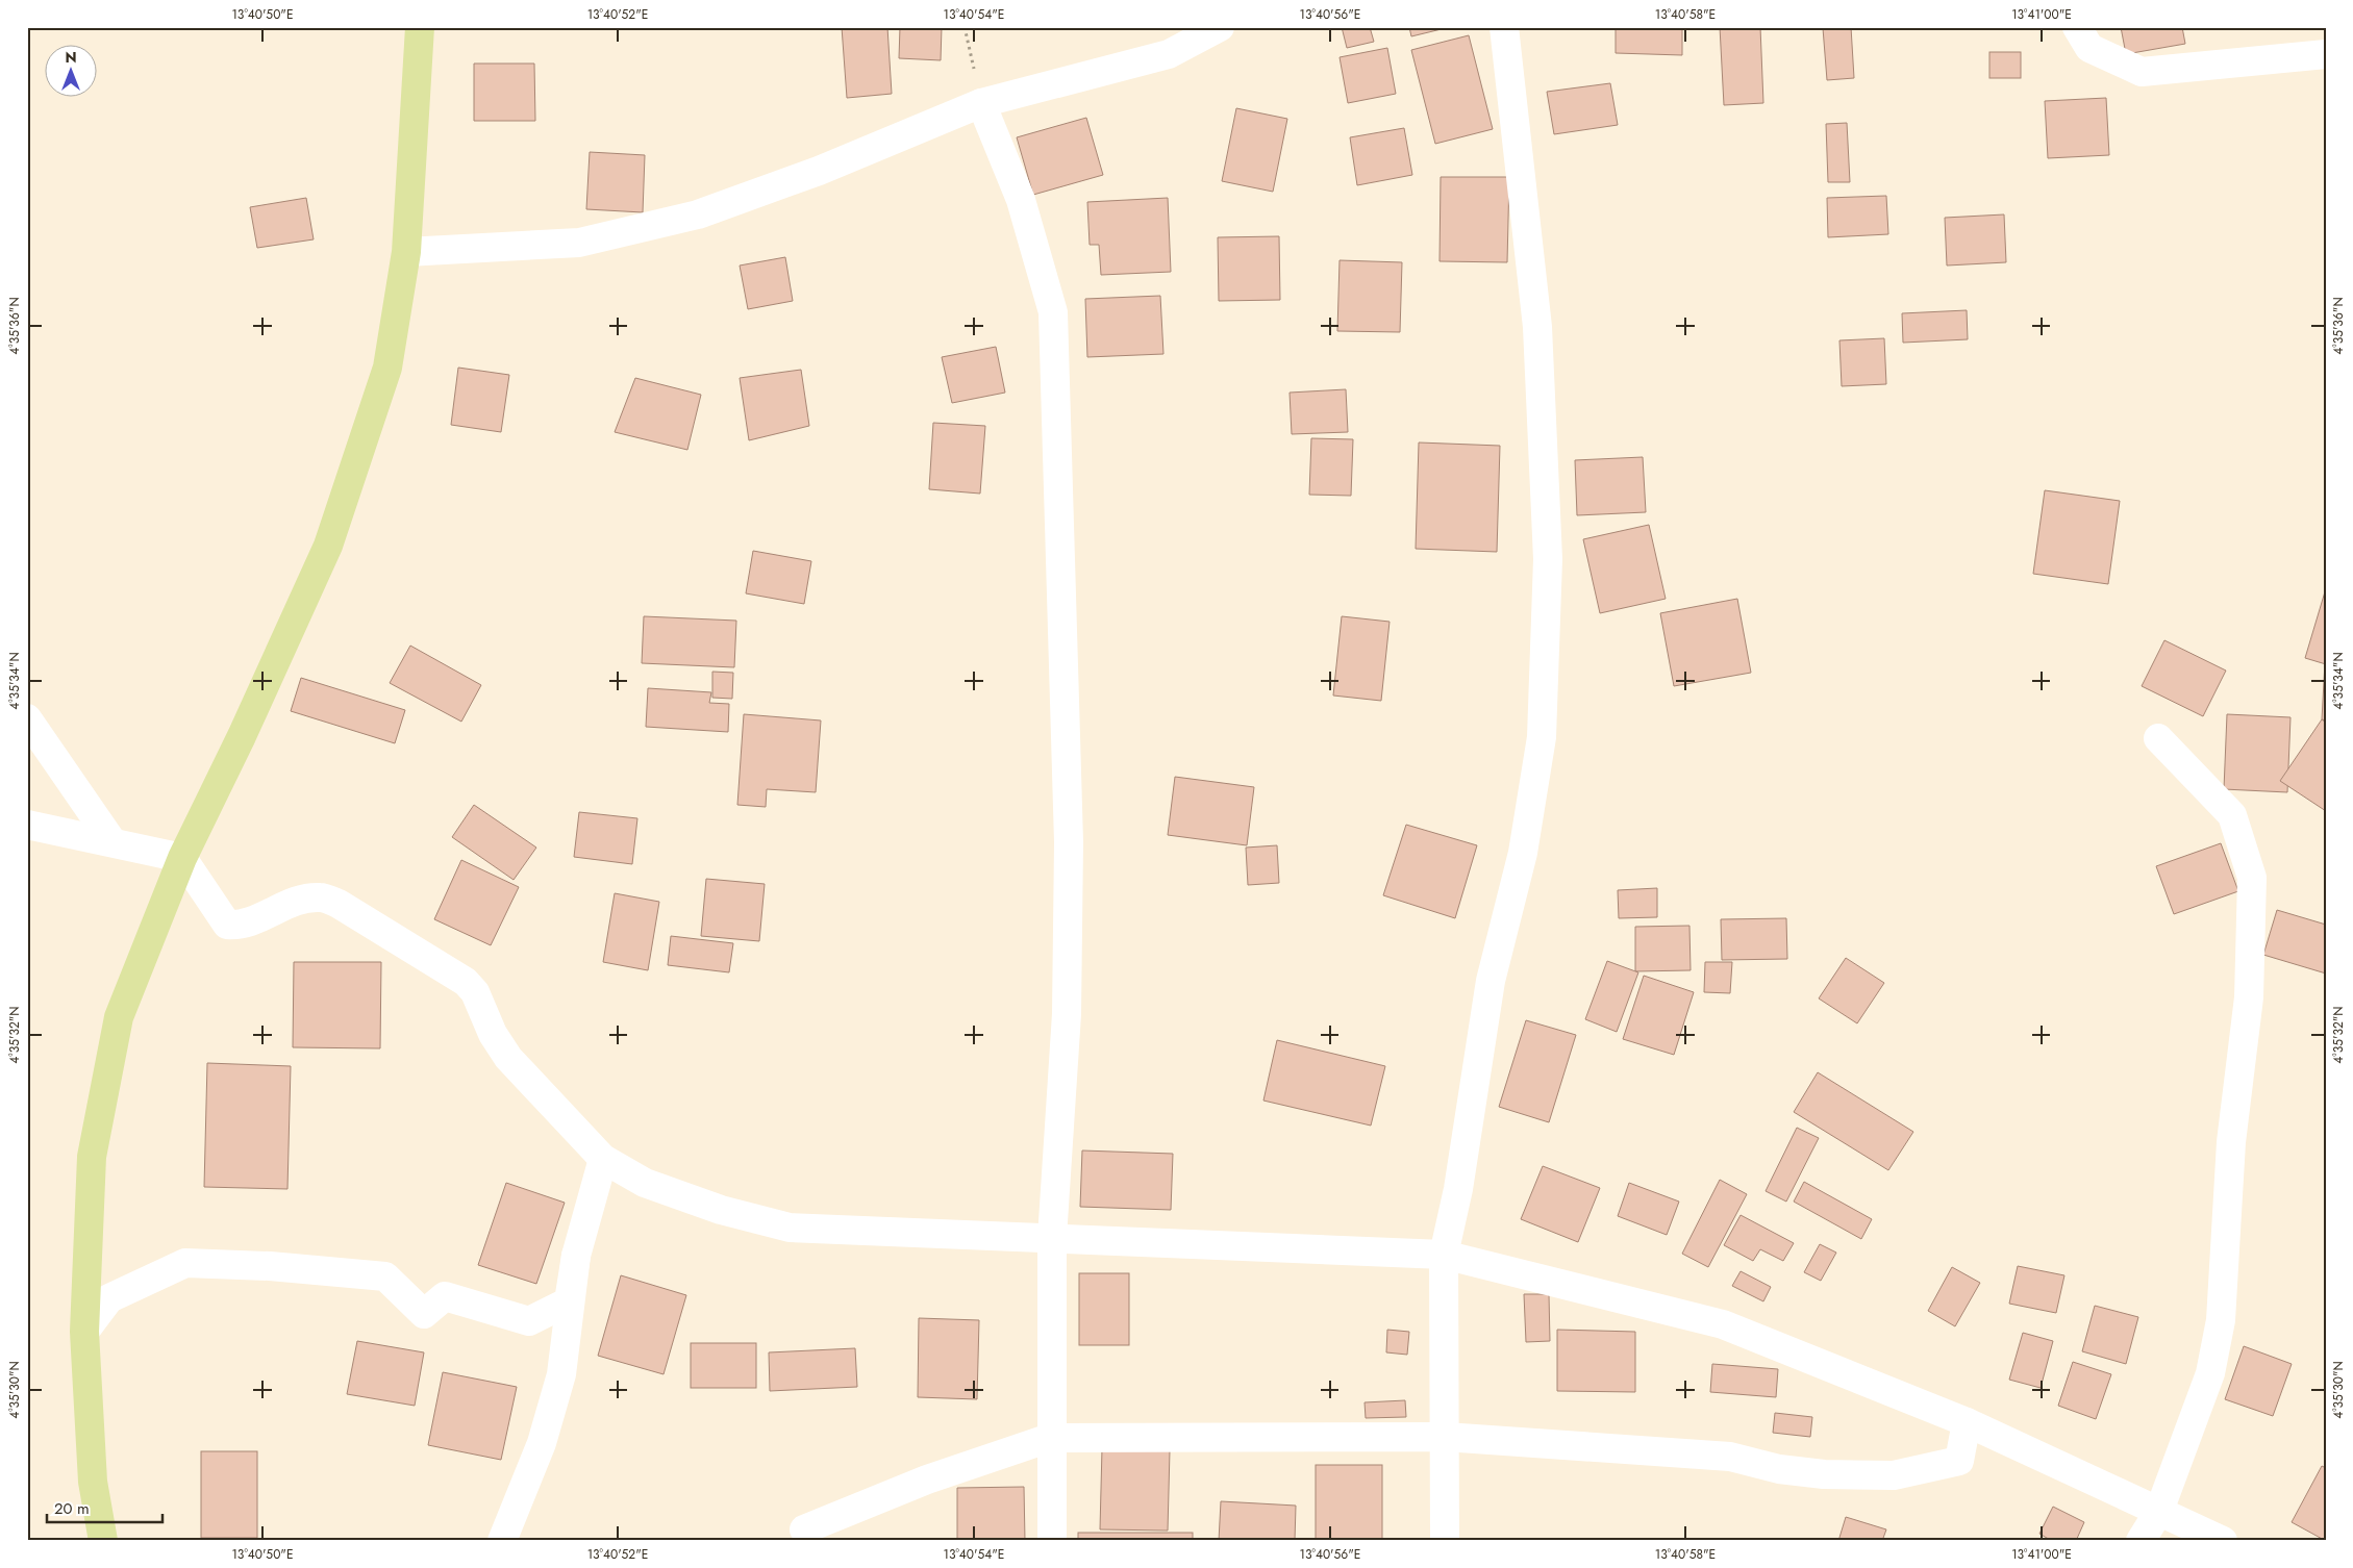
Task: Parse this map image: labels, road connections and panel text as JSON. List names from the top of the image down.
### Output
{
  "scale_bar": "20 m",
  "north": "top",
  "coordinates": [
    "13°40'50\"E",
    "13°40'52\"E",
    "13°40'54\"E",
    "13°40'56\"E",
    "13°40'58\"E",
    "13°41'00\"E",
    "4°35'36\"N",
    "4°35'34\"N",
    "4°35'32\"N",
    "4°35'30\"N"
  ]
}
